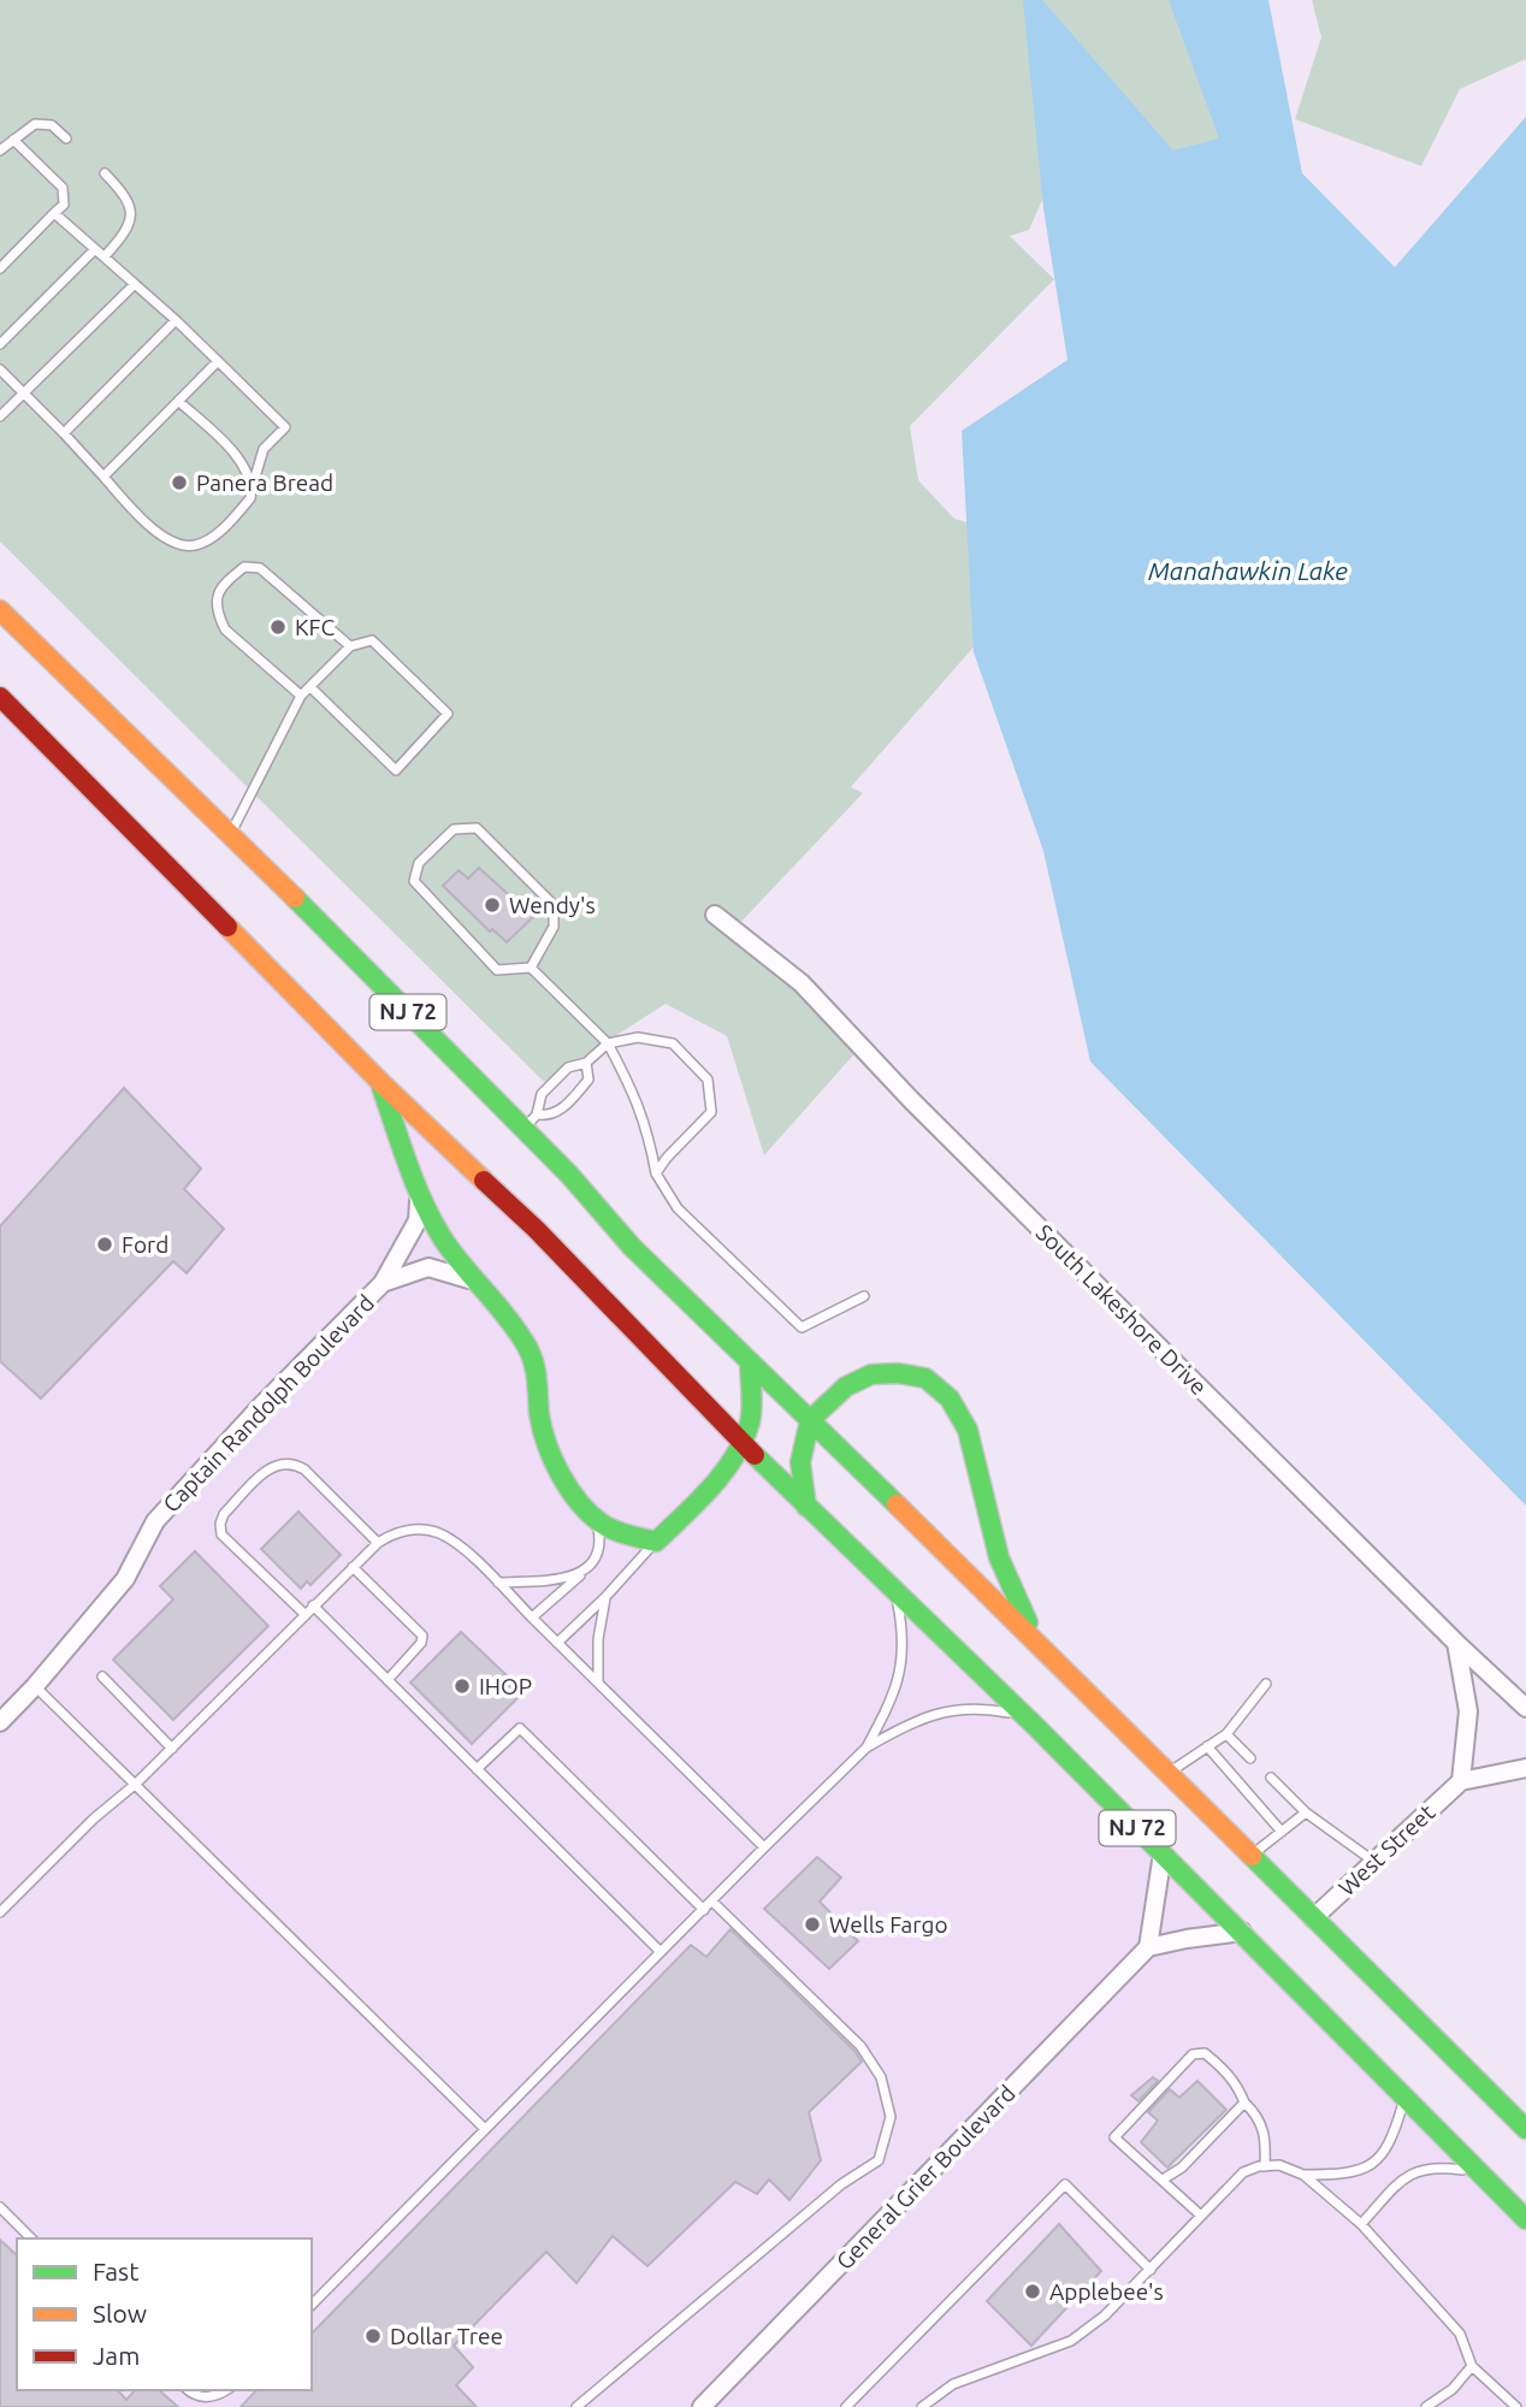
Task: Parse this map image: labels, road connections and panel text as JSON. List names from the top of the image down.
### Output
{
  "streets": {
    "highway": ["NJ 72"],
    "street": [
      "South Lakeshore Drive",
      "Captain Randolph Boulevard",
      "West Street",
      "General Grier Boulevard"
    ]
  },
  "crossings": [
    ["NJ 72", "West Street"]
  ],
  "water": ["Manahawkin Lake"],
  "places": [
    "Panera Bread",
    "KFC",
    "Wendy's",
    "Ford",
    "IHOP",
    "Wells Fargo",
    "Applebee's",
    "Dollar Tree"
  ],
  "legend": ["Fast", "Slow", "Jam"]
}
